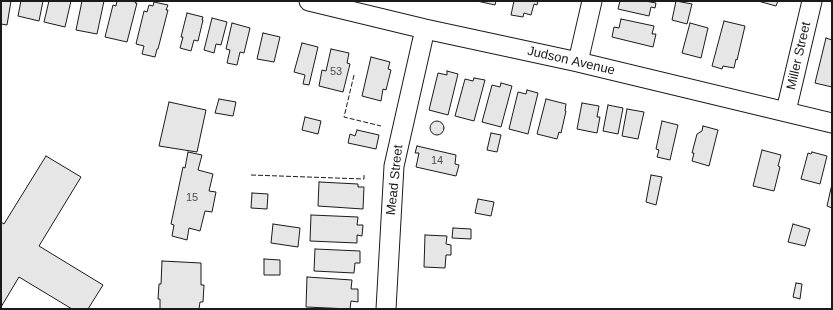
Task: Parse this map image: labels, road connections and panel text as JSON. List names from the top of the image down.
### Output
{
  "streets": {
    "street": ["Miller Street", "Judson Avenue", "Mead Street"]
  },
  "crossings": [
    ["Miller Street", "Judson Avenue"],
    ["Judson Avenue", "Mead Street"]
  ],
  "house_numbers": ["53", "14", "15"]
}
